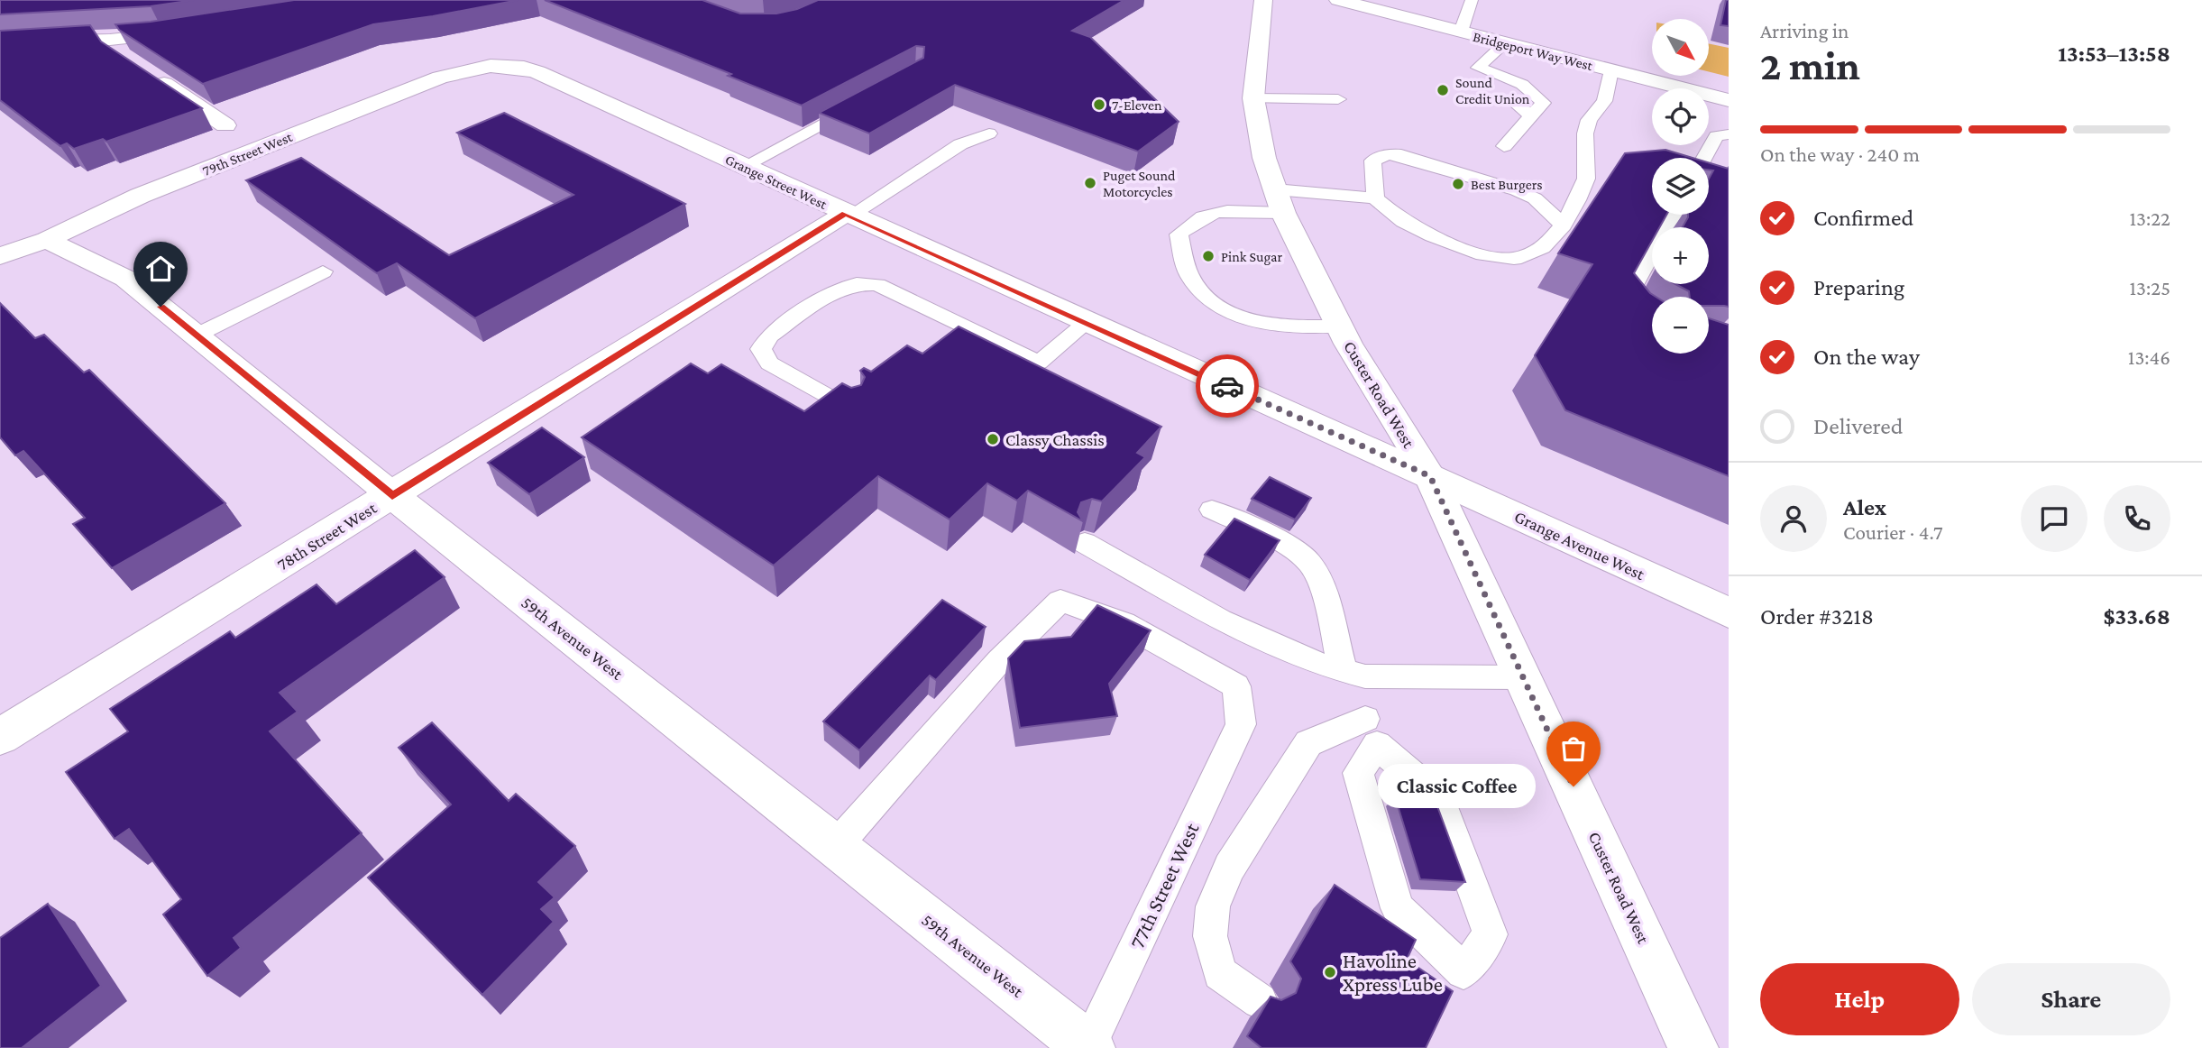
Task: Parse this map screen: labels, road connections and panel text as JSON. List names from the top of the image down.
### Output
{
  "streets": {
    "street": [
      "Bridgeport Way West",
      "79th Street West",
      "Grange Street West",
      "Custer Road West",
      "78th Street West",
      "Grange Avenue West",
      "59th Avenue West"
    ],
    "lane": ["77th Street West"]
  },
  "crossings": [
    ["79th Street West", "Grange Street West"],
    ["79th Street West", "59th Avenue West"],
    ["Grange Street West", "Custer Road West"],
    ["Grange Street West", "78th Street West"],
    ["Grange Street West", "Grange Avenue West"],
    ["Custer Road West", "Grange Avenue West"],
    ["78th Street West", "59th Avenue West"],
    ["59th Avenue West", "77th Street West"]
  ],
  "places": [
    "Sound Credit Union",
    "7-Eleven",
    "Puget Sound Motorcycles",
    "Best Burgers",
    "Pink Sugar",
    "Classy Chassis",
    "Classic Coffee",
    "Havoline Xpress Lube"
  ],
  "north": "bottom right",
  "page": {
    "heading": ["2 min", "Arriving in", "13:53–13:58"],
    "panel": [
      "Alex",
      "Courier · 4.7",
      "Order #3218",
      "$33.68"
    ],
    "map_buttons": ["+", "−"],
    "bar": "On the way · 240 m",
    "list": [
      ["Confirmed", "13:22"],
      ["Preparing", "13:25"],
      ["On the way", "13:46"],
      "Delivered"
    ],
    "bubble": "Classic Coffee",
    "buttons": ["Help", "Share"]
  }
}
